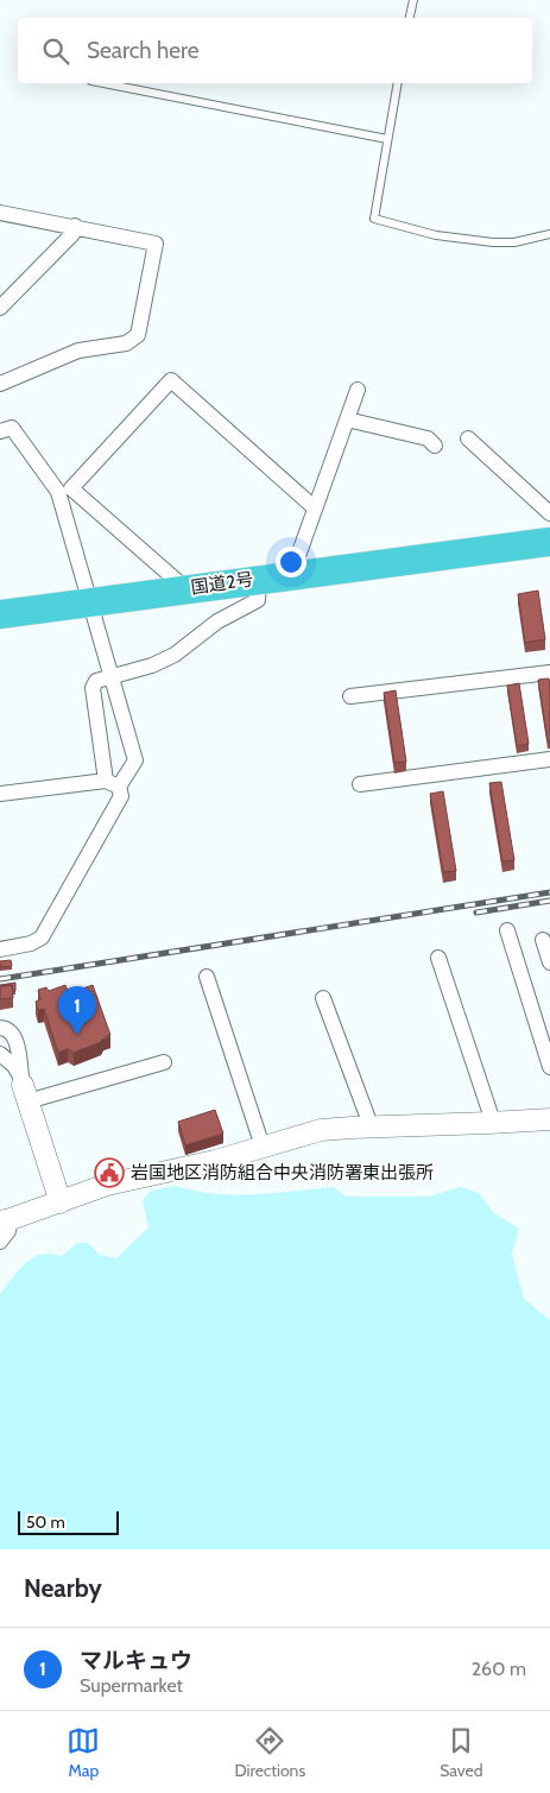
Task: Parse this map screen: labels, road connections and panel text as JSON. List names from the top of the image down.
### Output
{
  "streets": {
    "highway": ["国道2号"]
  },
  "places": {
    "public building": ["岩国地区消防組合中央消防署東出張所"]
  },
  "scale_bar": "50 m",
  "page": {
    "search": "Search here",
    "pins": "1",
    "scale": "50 m",
    "heading": "Nearby",
    "list": [
      {
        "mark": "1",
        "name": "マルキュウ",
        "note": "Supermarket",
        "value": "260 m"
      }
    ],
    "nav": ["Map", "Directions", "Saved"]
  }
}
